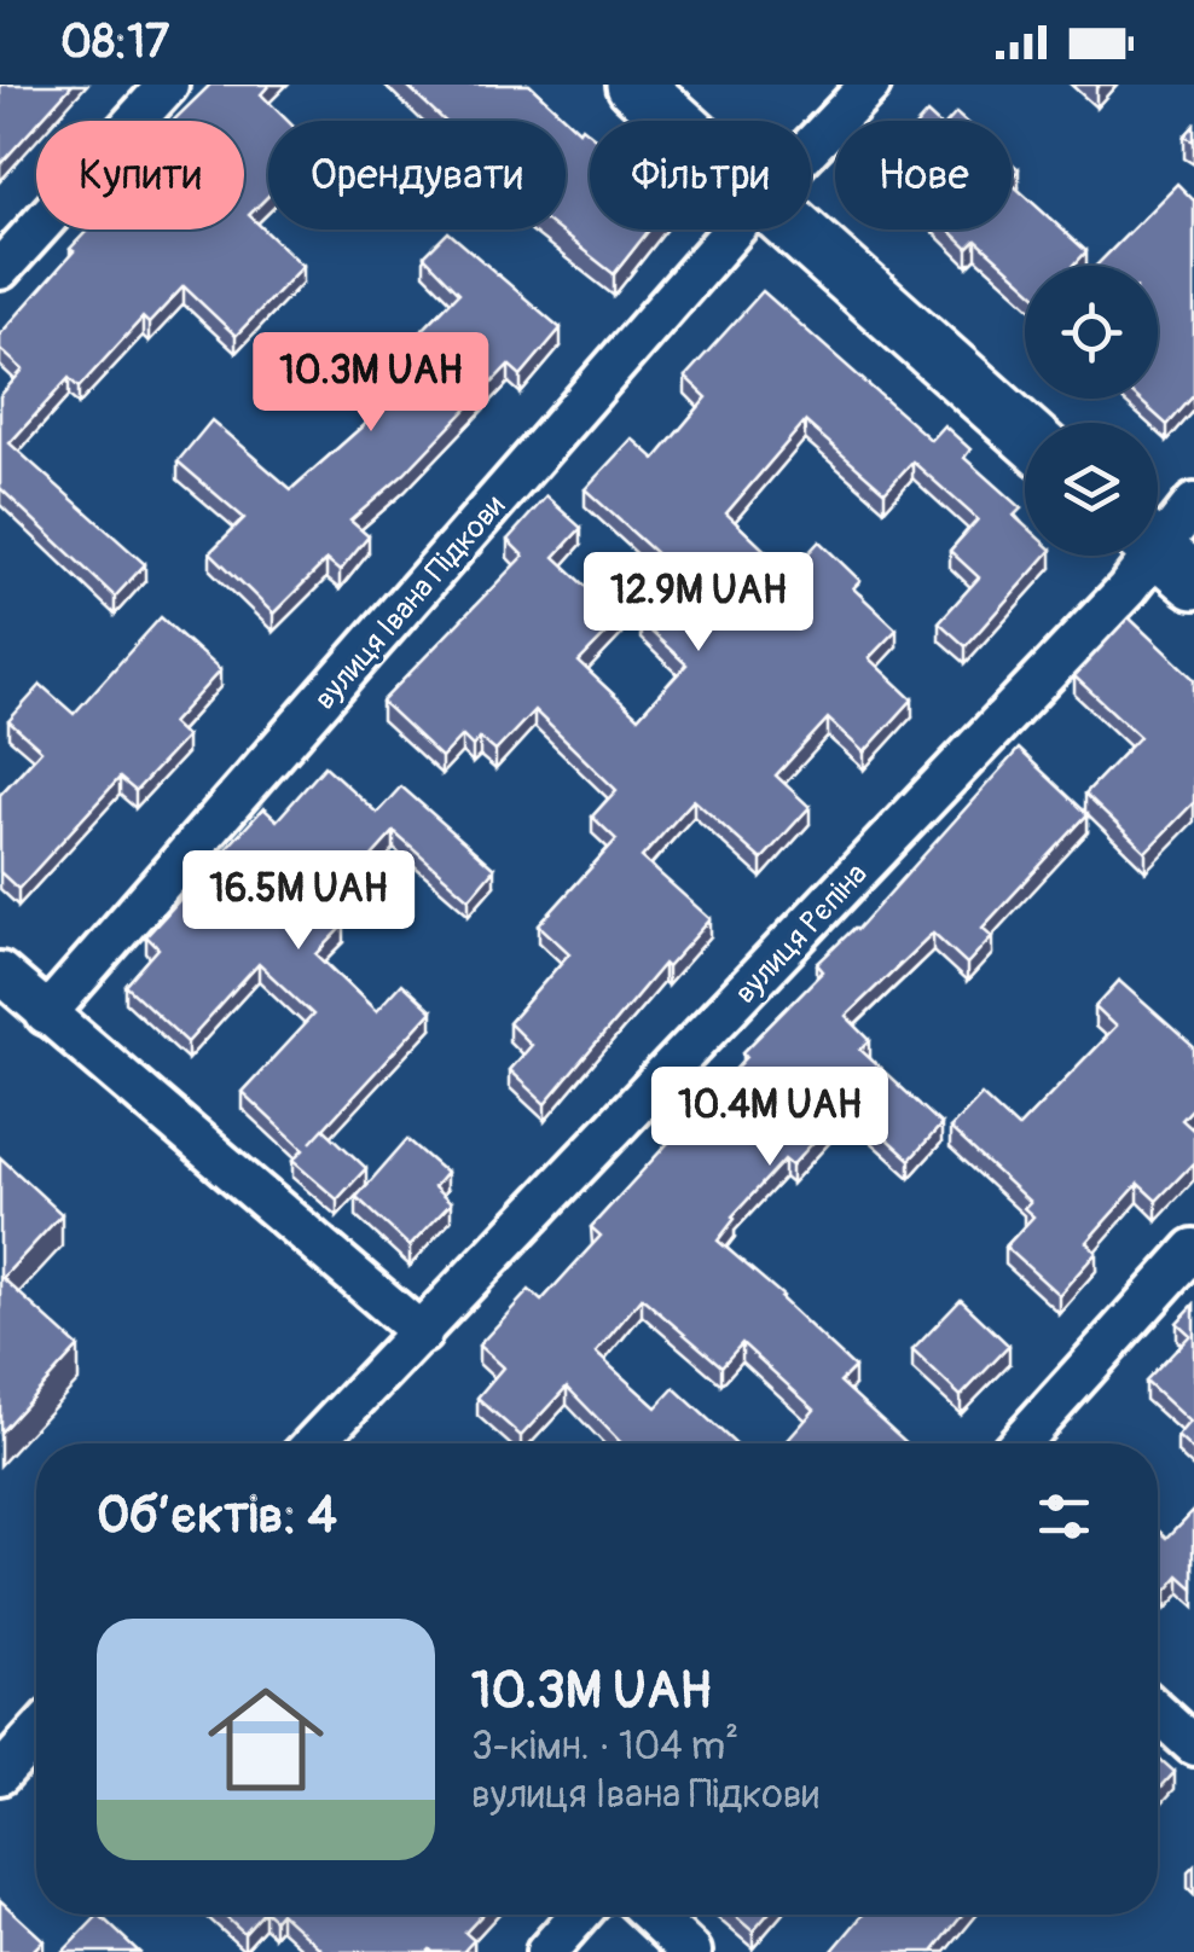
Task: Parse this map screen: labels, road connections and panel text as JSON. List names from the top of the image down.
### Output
{
  "streets": {
    "street": ["вулиця Івана Підкови", "вулиця Рєпіна"]
  },
  "page": {
    "status": "08:17",
    "chip": [
      "Купити",
      "Орендувати",
      "Фільтри",
      "Нове"
    ],
    "price": [
      "10.3M UAH",
      "12.9M UAH",
      "16.5M UAH",
      "10.4M UAH"
    ],
    "heading": "Об’єктів: 4",
    "list": [
      {
        "name": "10.3M UAH",
        "note": "3-кімн. · 104 m² · вулиця Івана Підкови"
      }
    ]
  }
}
